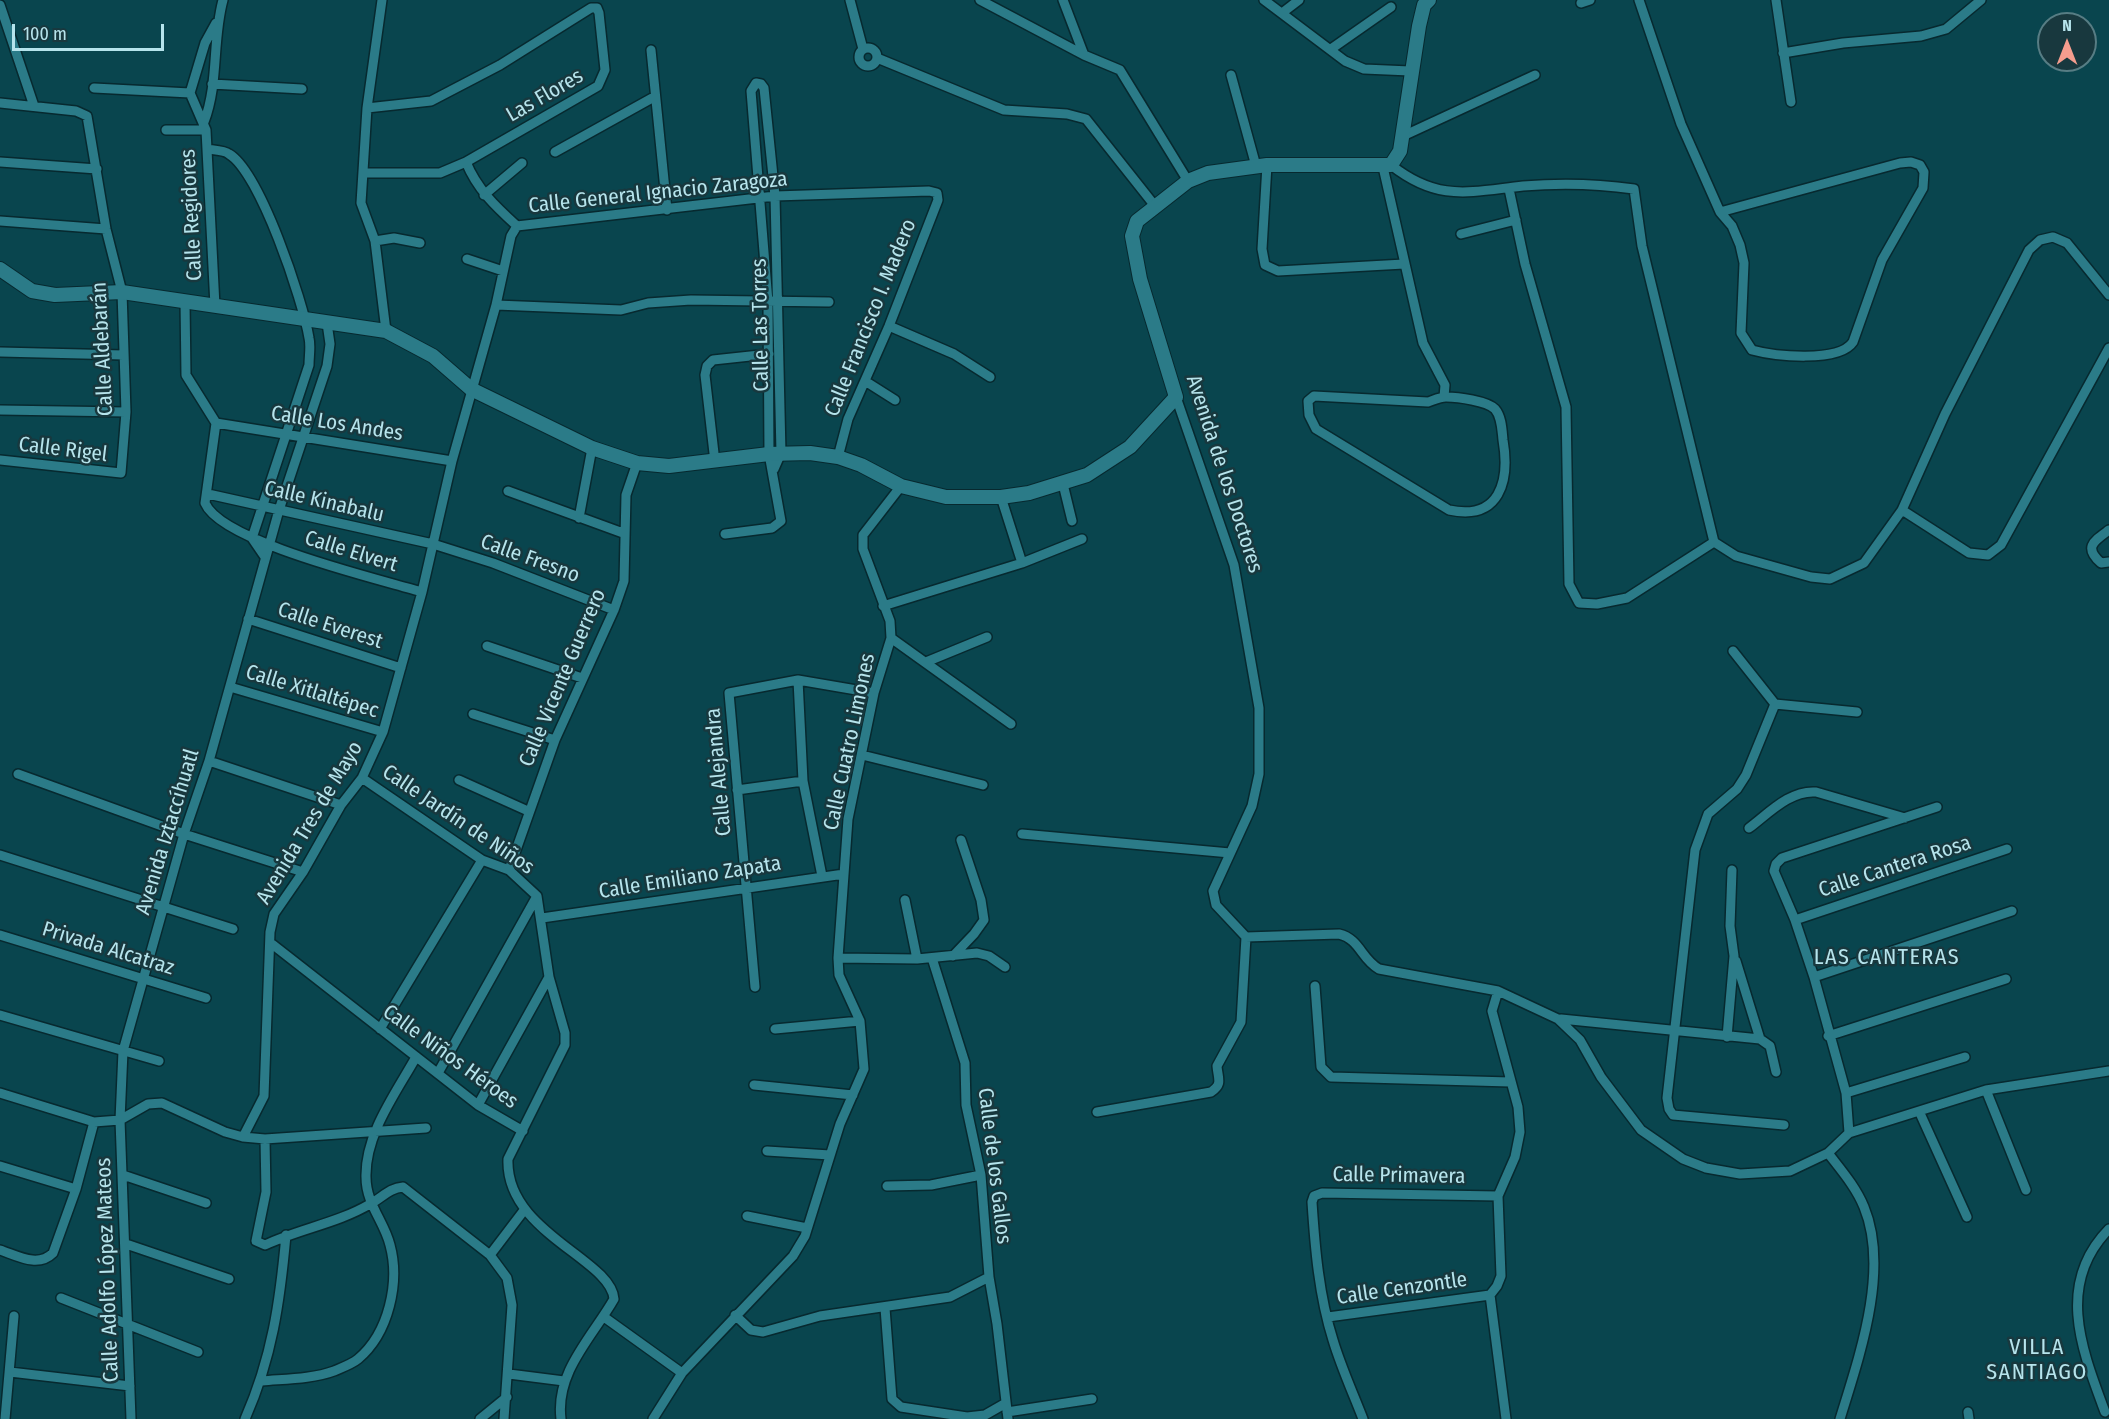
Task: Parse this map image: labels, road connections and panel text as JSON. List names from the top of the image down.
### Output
{
  "streets": {
    "main road": ["Avenida de los Doctores"],
    "street": [
      "Las Flores",
      "Calle General Ignacio Zaragoza",
      "Calle Regidores",
      "Calle Francisco I. Madero",
      "Calle Las Torres",
      "Calle Aldebarán",
      "Calle Los Andes",
      "Calle Rigel",
      "Calle Kinabalu",
      "Calle Elvert",
      "Calle Fresno",
      "Calle Everest",
      "Calle Vicente Guerrero",
      "Calle Xitlaltépec",
      "Calle Cuatro Limones",
      "Calle Alejandra",
      "Calle Jardín de Niños",
      "Avenida Tres de Mayo",
      "Avenida Iztaccíhuatl",
      "Calle Cantera Rosa",
      "Calle Emiliano Zapata",
      "Privada Alcatraz",
      "Calle Niños Héroes",
      "Calle de los Gallos",
      "Calle Primavera",
      "Calle Adolfo López Mateos",
      "Calle Cenzontle"
    ]
  },
  "crossings": [
    ["Calle General Ignacio Zaragoza", "Calle Francisco I. Madero"],
    ["Calle General Ignacio Zaragoza", "Calle Las Torres"],
    ["Calle General Ignacio Zaragoza", "Avenida Tres de Mayo"],
    ["Calle Aldebarán", "Calle Rigel"],
    ["Calle Los Andes", "Avenida Tres de Mayo"],
    ["Calle Los Andes", "Avenida Iztaccíhuatl"],
    ["Calle Kinabalu", "Calle Elvert"],
    ["Calle Kinabalu", "Calle Fresno"],
    ["Calle Kinabalu", "Avenida Tres de Mayo"],
    ["Calle Kinabalu", "Avenida Iztaccíhuatl"],
    ["Calle Elvert", "Avenida Tres de Mayo"],
    ["Calle Elvert", "Avenida Iztaccíhuatl"],
    ["Calle Fresno", "Calle Vicente Guerrero"],
    ["Calle Fresno", "Avenida Tres de Mayo"],
    ["Calle Everest", "Avenida Tres de Mayo"],
    ["Calle Everest", "Avenida Iztaccíhuatl"],
    ["Calle Vicente Guerrero", "Calle Jardín de Niños"],
    ["Calle Xitlaltépec", "Avenida Tres de Mayo"],
    ["Calle Xitlaltépec", "Avenida Iztaccíhuatl"],
    ["Calle Cuatro Limones", "Calle Alejandra"],
    ["Calle Cuatro Limones", "Calle Emiliano Zapata"],
    ["Calle Alejandra", "Calle Emiliano Zapata"],
    ["Calle Jardín de Niños", "Avenida Tres de Mayo"],
    ["Calle Jardín de Niños", "Calle Emiliano Zapata"],
    ["Calle Jardín de Niños", "Calle Niños Héroes"],
    ["Avenida Tres de Mayo", "Calle Niños Héroes"],
    ["Avenida Iztaccíhuatl", "Privada Alcatraz"],
    ["Avenida Iztaccíhuatl", "Calle Adolfo López Mateos"],
    ["Calle Primavera", "Calle Cenzontle"]
  ],
  "districts": ["LAS CANTERAS", "VILLA SANTIAGO"],
  "scale_bar": "100 m",
  "north": "top"
}
